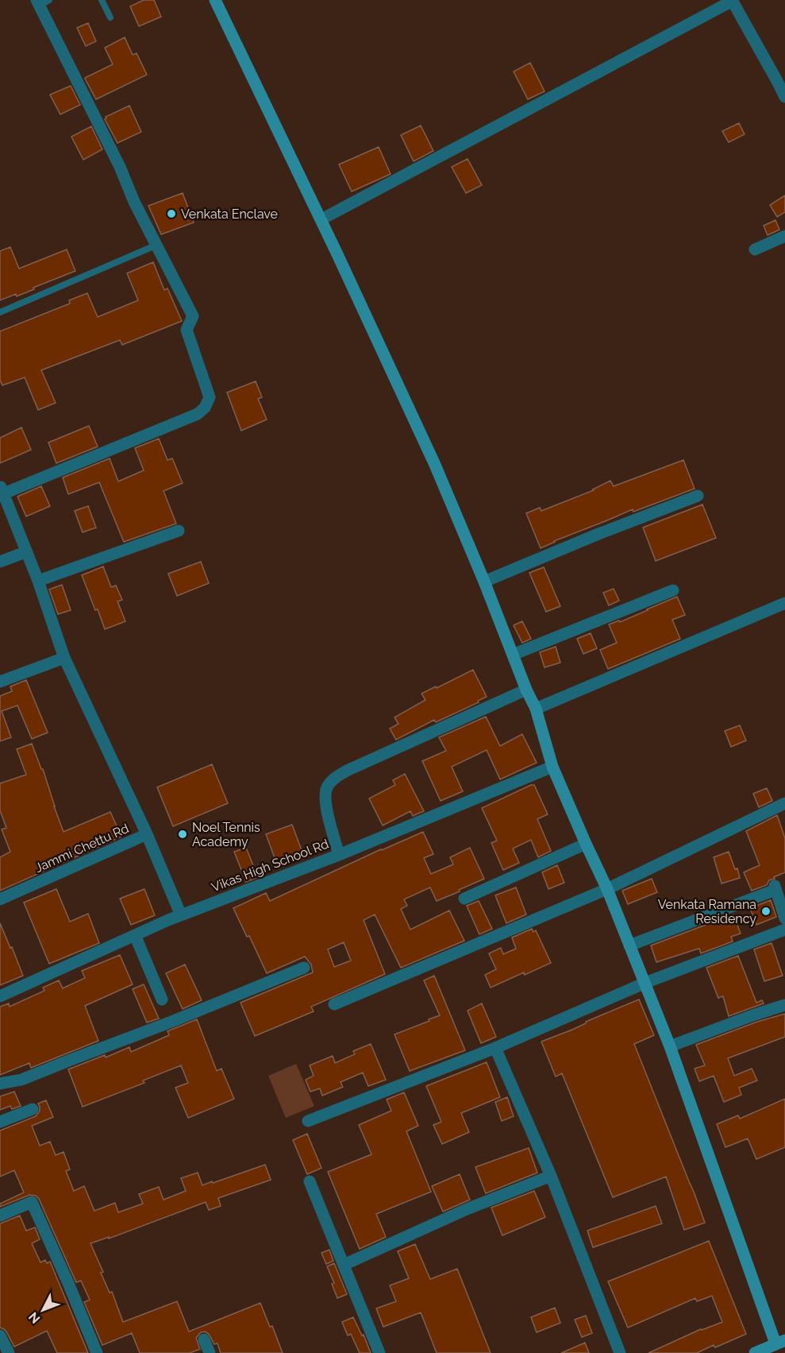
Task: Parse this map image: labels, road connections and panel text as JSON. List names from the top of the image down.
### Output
{
  "streets": {
    "street": ["Jammi Chettu Rd", "Vikas High School Rd"]
  },
  "crossings": [
    ["Jammi Chettu Rd", "Vikas High School Rd"]
  ],
  "places": ["Venkata Enclave", "Noel Tennis Academy", "Venkata Ramana Residency"],
  "north": "bottom left"
}
